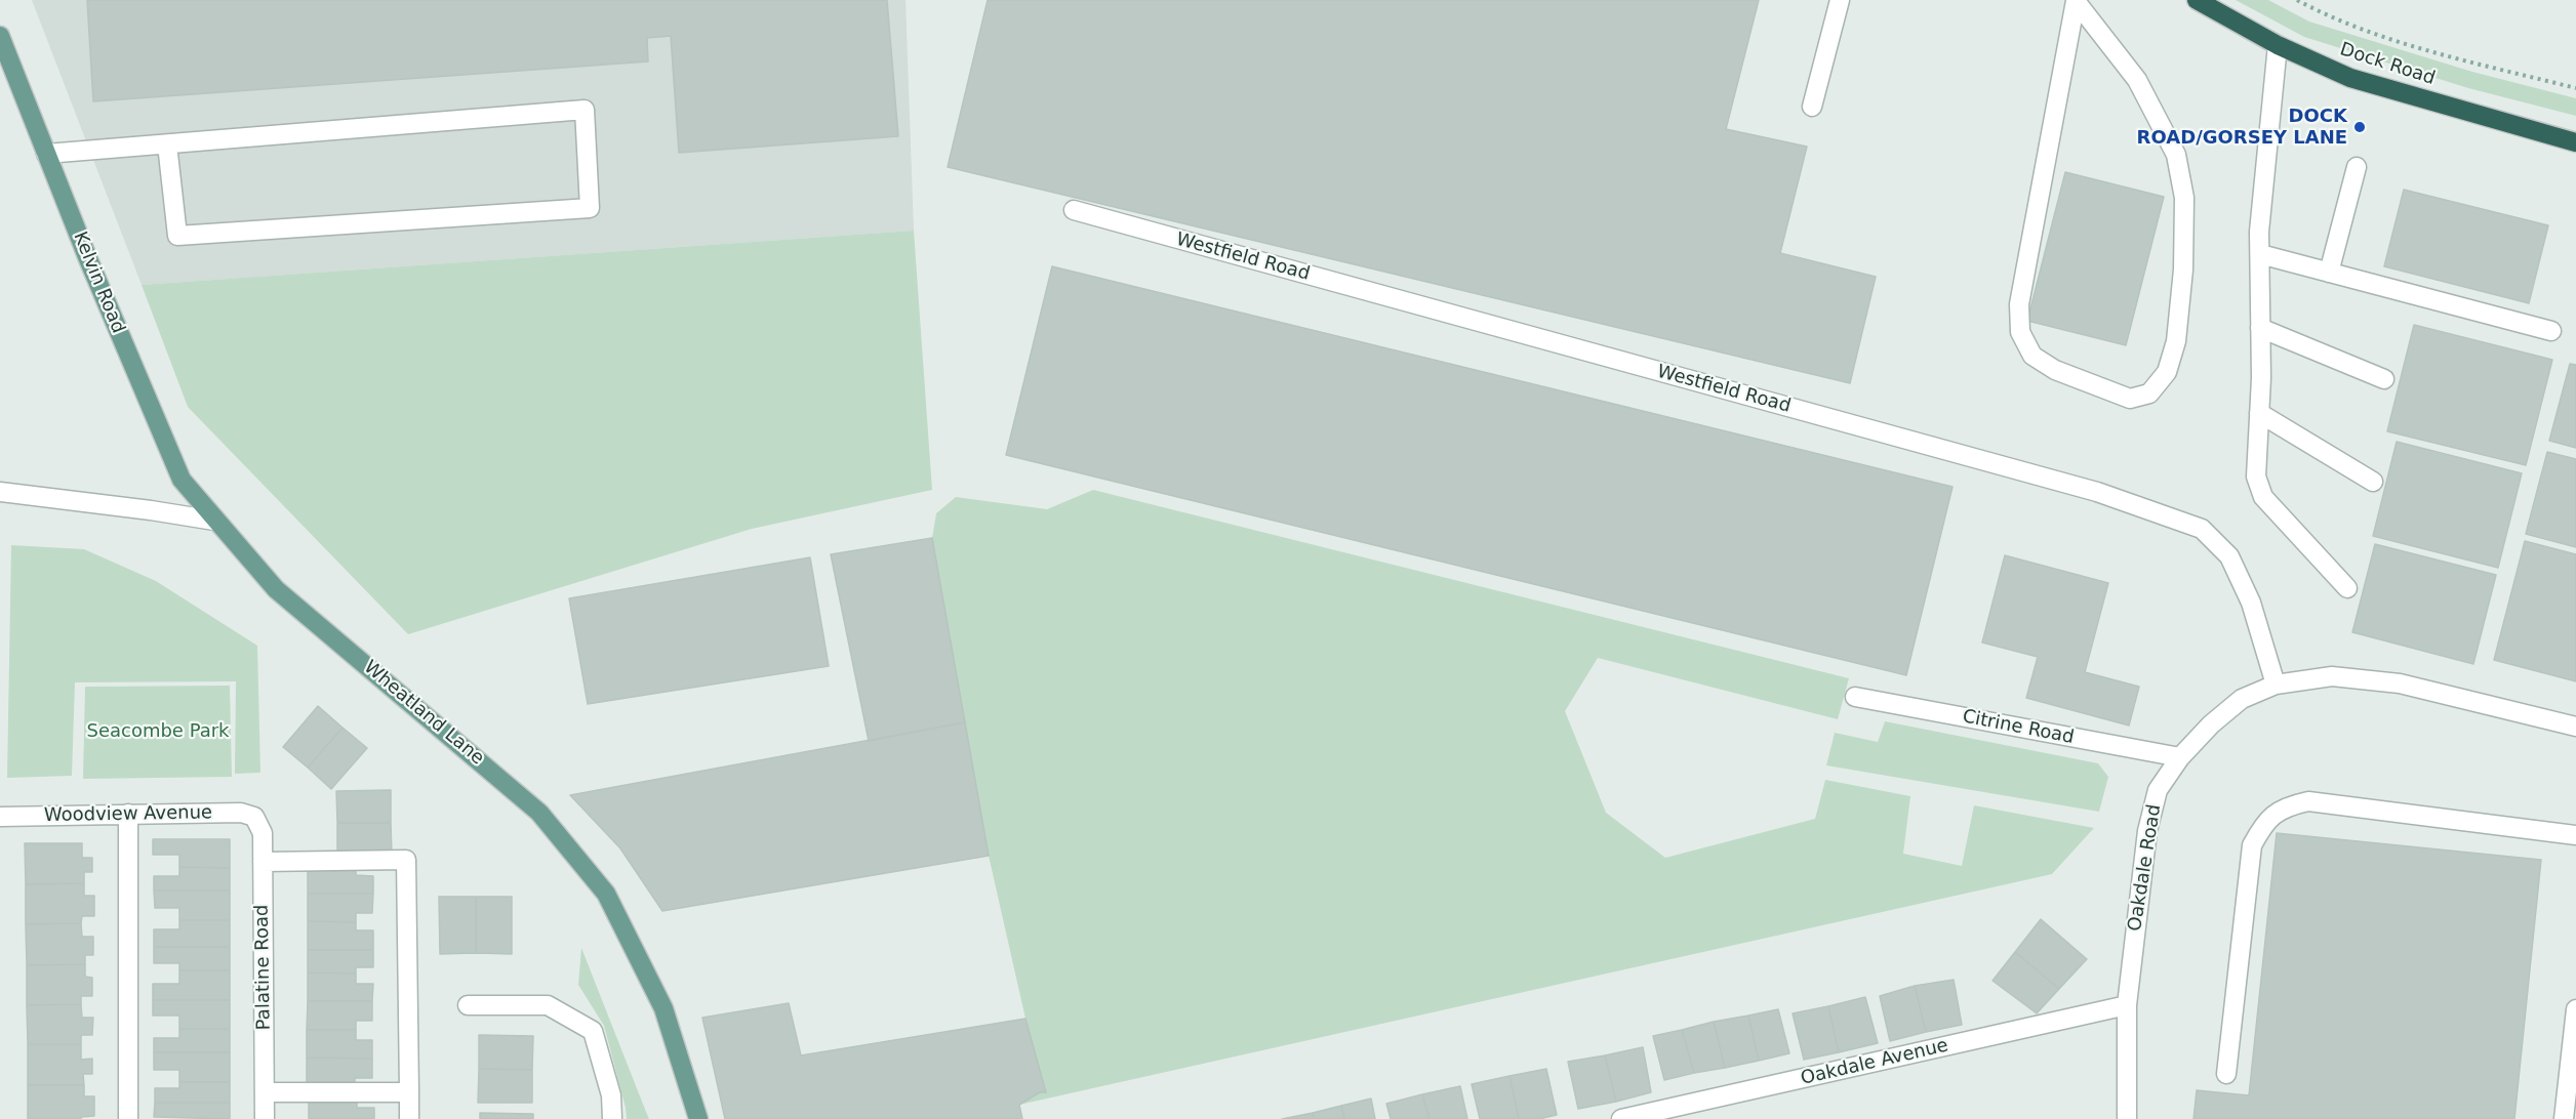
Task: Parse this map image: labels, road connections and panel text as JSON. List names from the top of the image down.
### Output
{
  "streets": {
    "highway": ["Dock Road"],
    "main road": ["Kelvin Road", "Wheatland Lane"],
    "street": [
      "Westfield Road",
      "Citrine Road",
      "Woodview Avenue",
      "Oakdale Road",
      "Palatine Road",
      "Oakdale Avenue"
    ]
  },
  "crossings": [
    ["Westfield Road", "Oakdale Road"],
    ["Kelvin Road", "Wheatland Lane"],
    ["Citrine Road", "Oakdale Road"],
    ["Woodview Avenue", "Palatine Road"],
    ["Oakdale Road", "Oakdale Avenue"]
  ],
  "parks": ["Seacombe Park"],
  "places": ["DOCK ROAD/GORSEY LANE"]
}
